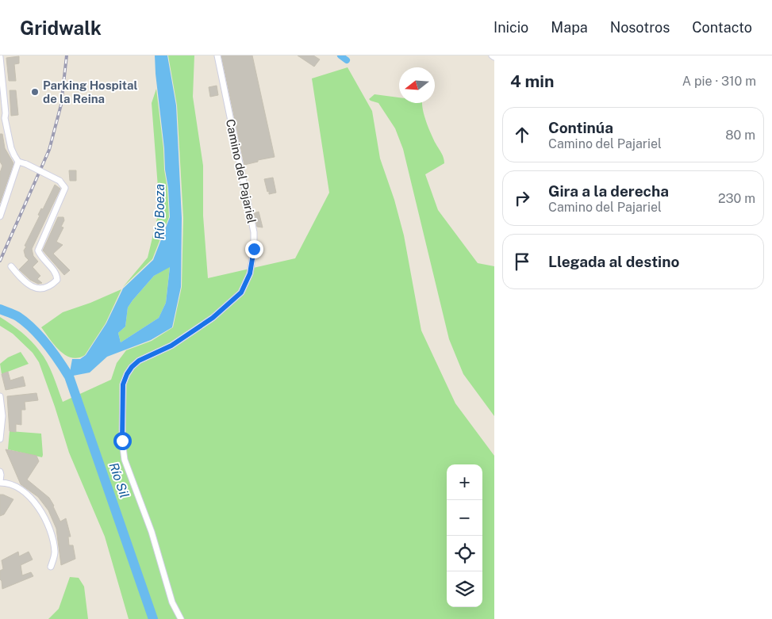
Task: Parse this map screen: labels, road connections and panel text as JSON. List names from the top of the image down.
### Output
{
  "streets": {
    "street": ["Camino del Pajariel"]
  },
  "water": ["Río Boeza", "Río Sil"],
  "places": ["Parking Hospital de la Reina"],
  "north": "left",
  "page": {
    "header": "Gridwalk",
    "nav": [
      "Inicio",
      "Mapa",
      "Nosotros",
      "Contacto"
    ],
    "heading": ["4 min", "A pie · 310 m"],
    "list": [
      ["Continúa", "Camino del Pajariel", "80 m"],
      ["Gira a la derecha", "Camino del Pajariel", "230 m"],
      "Llegada al destino"
    ],
    "map_buttons": ["+", "−"]
  }
}
